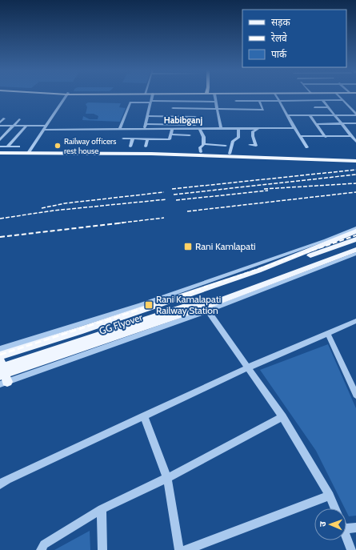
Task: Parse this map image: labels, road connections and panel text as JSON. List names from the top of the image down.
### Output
{
  "streets": {
    "main road": ["GG Flyover"]
  },
  "districts": ["Habibganj"],
  "places": {
    "other": ["Railway officers rest house"],
    "transit": ["Rani Kamlapati", "Rani Kamalapati Railway Station"]
  },
  "legend": ["सड़क", "रेलवे", "पार्क"],
  "north": "left"
}
